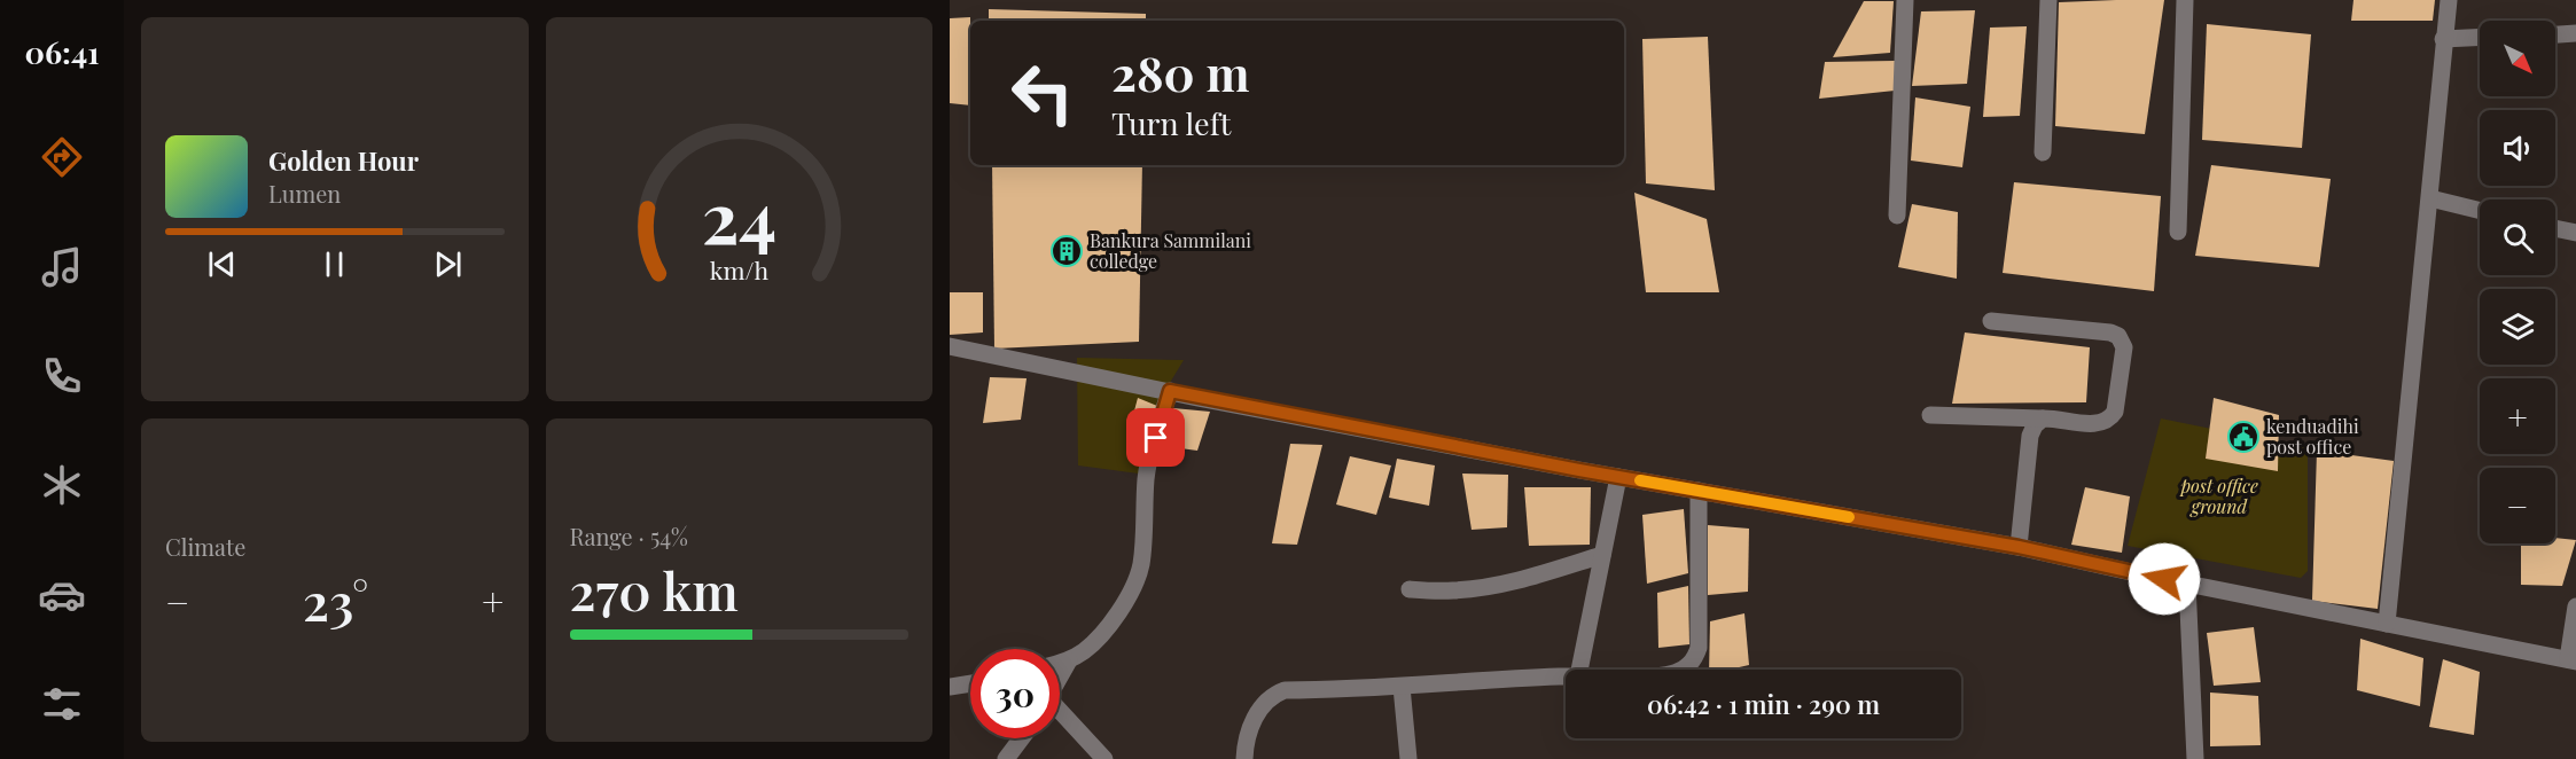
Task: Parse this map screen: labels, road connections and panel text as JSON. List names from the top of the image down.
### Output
{
  "parks": ["post office ground"],
  "places": {
    "building": ["Bankura Sammilani colledge"],
    "public building": ["kenduadihi post office"]
  },
  "north": "bottom right",
  "page": {
    "tabs": "06:41",
    "map_buttons": ["+", "−"],
    "turn": ["280 m", "Turn left"],
    "song": ["Golden Hour", "Lumen"],
    "tile": [
      "Climate",
      ["Range · 54%", "270 km"]
    ],
    "heat": ["−", "23°", "+"],
    "limit": "30",
    "trip": "06:42 · 1 min · 290 m",
    "gauge": ["24", "km/h"]
  }
}
